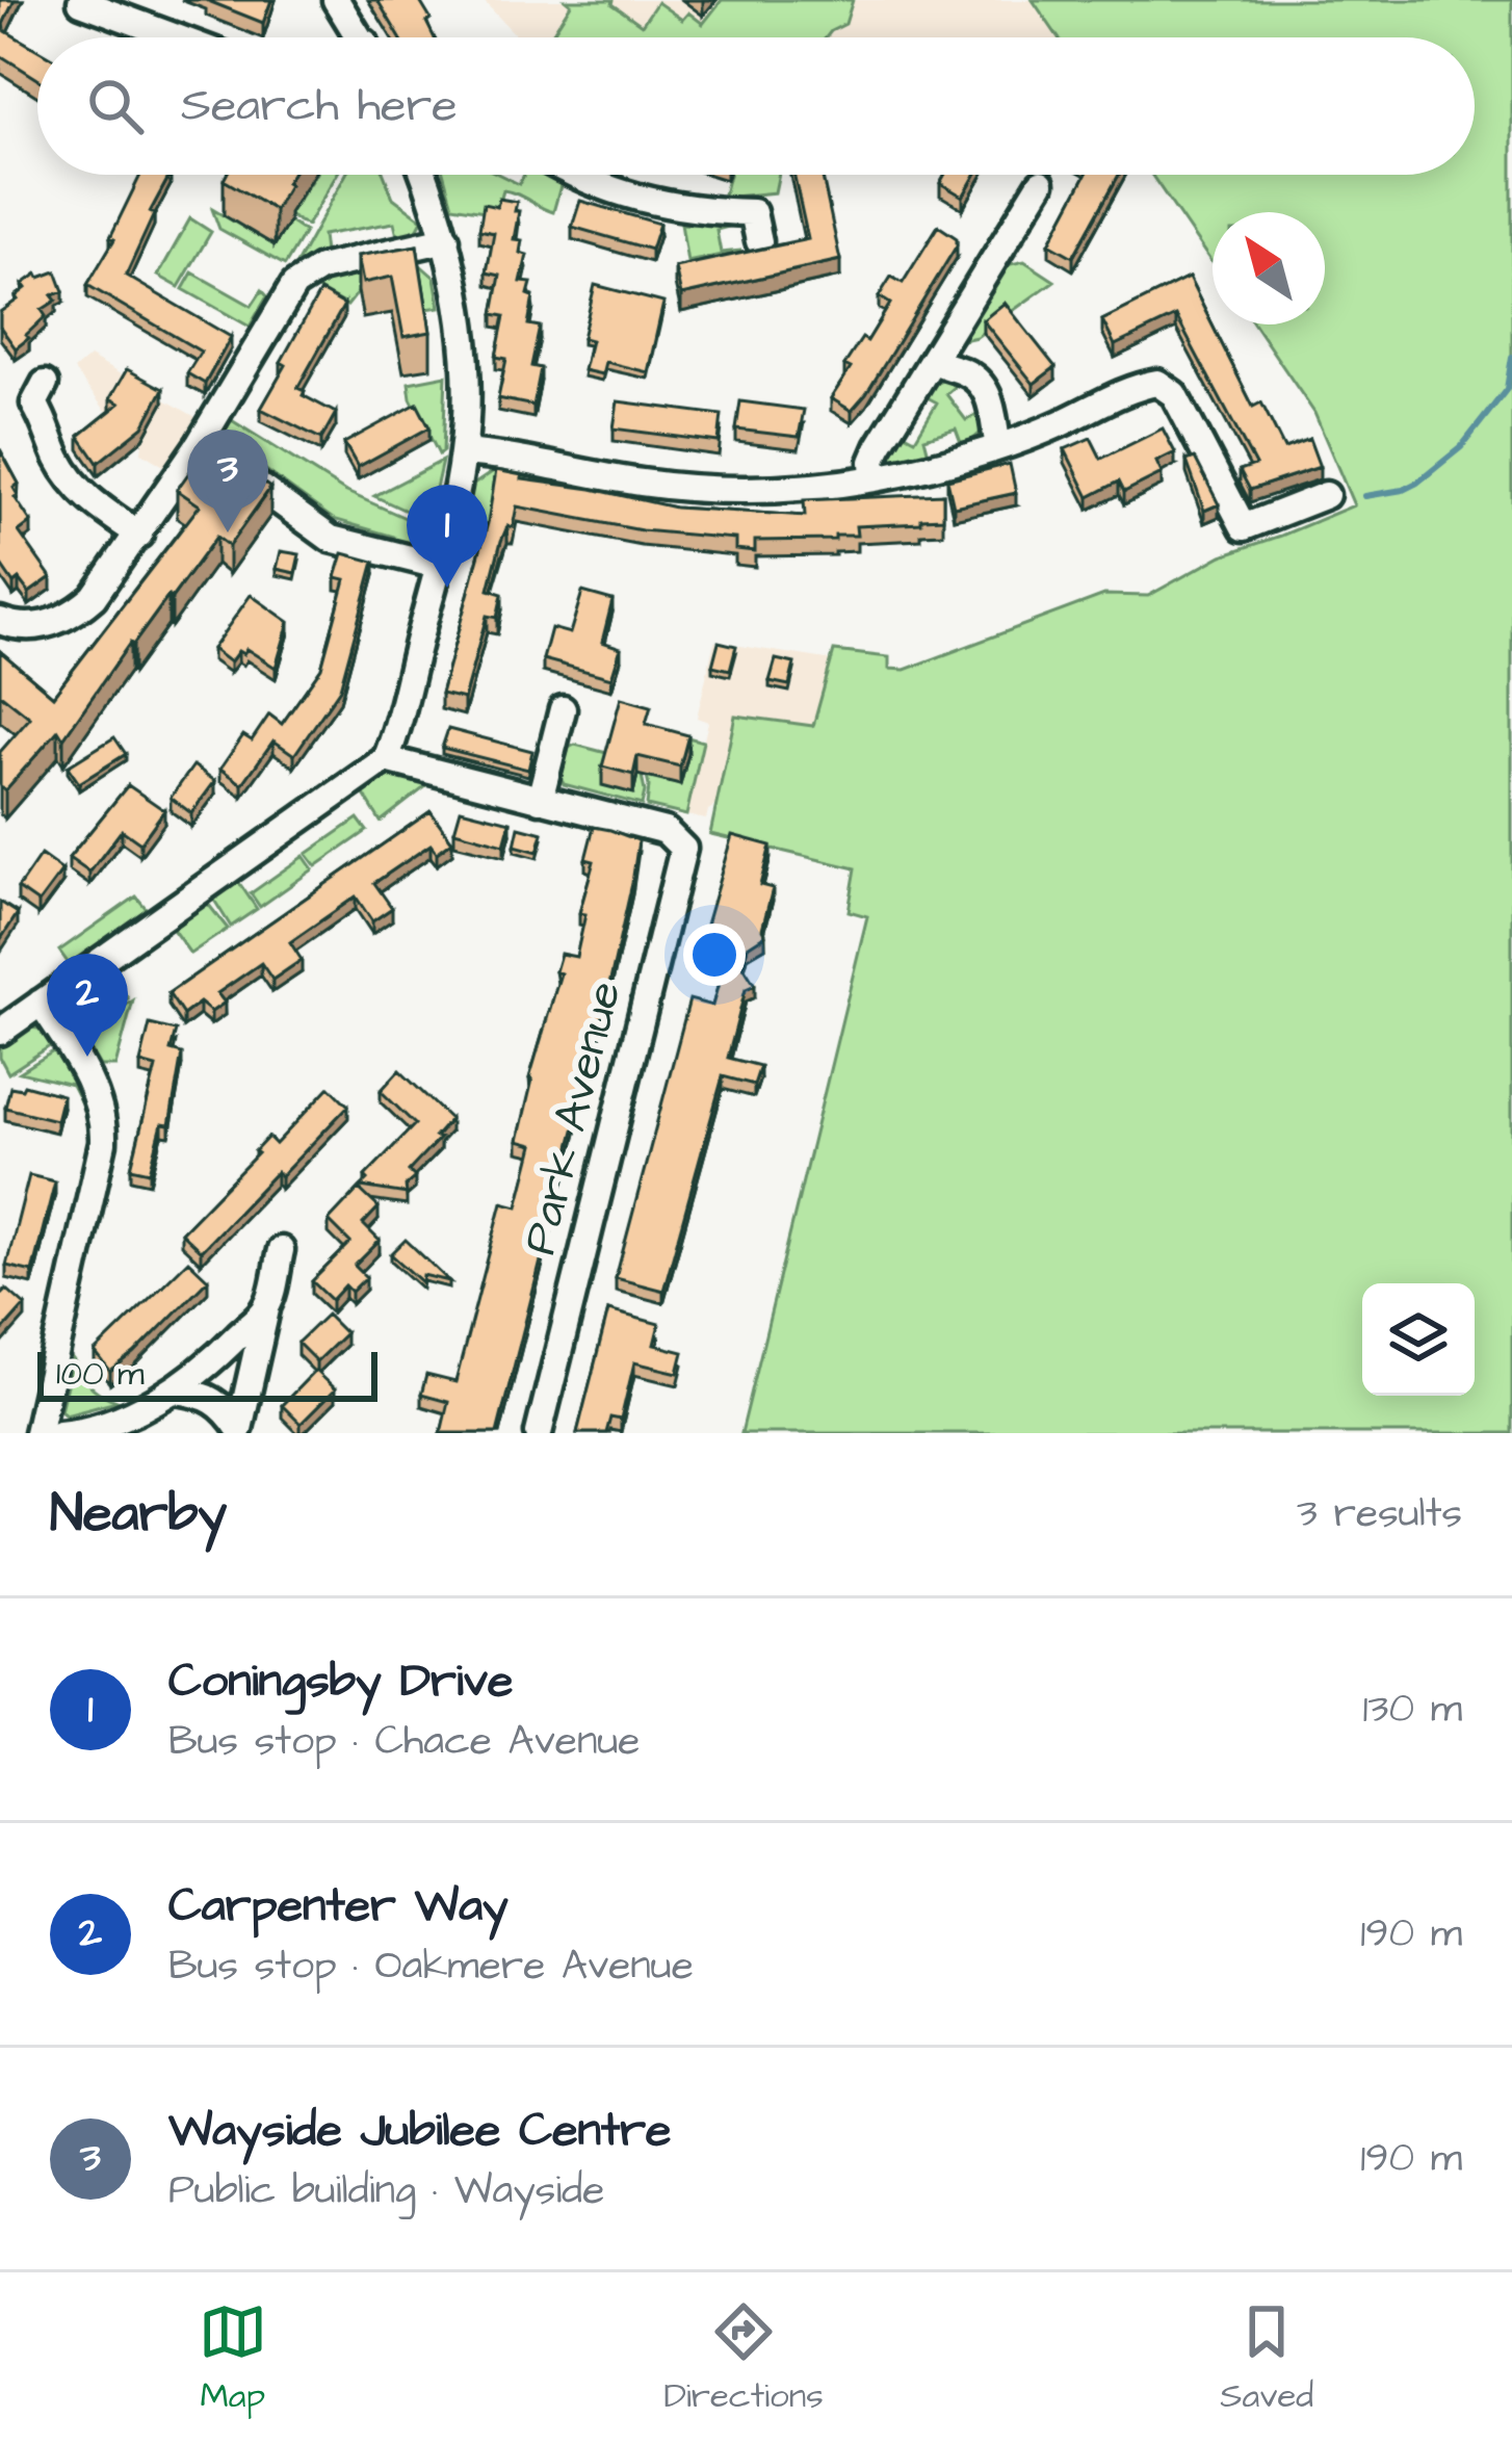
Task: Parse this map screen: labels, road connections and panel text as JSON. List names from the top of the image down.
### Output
{
  "streets": {
    "street": ["Park Avenue"]
  },
  "scale_bar": "100 m",
  "north": "top left",
  "page": {
    "search": "Search here",
    "pins": ["3", "1", "2"],
    "scale": "100 m",
    "heading": ["Nearby", "3 results"],
    "list": [
      {
        "mark": "1",
        "name": "Coningsby Drive",
        "note": "Bus stop · Chace Avenue",
        "value": "130 m"
      },
      {
        "mark": "2",
        "name": "Carpenter Way",
        "note": "Bus stop · Oakmere Avenue",
        "value": "190 m"
      },
      {
        "mark": "3",
        "name": "Wayside Jubilee Centre",
        "note": "Public building · Wayside",
        "value": "190 m"
      }
    ],
    "nav": ["Map", "Directions", "Saved"]
  }
}
